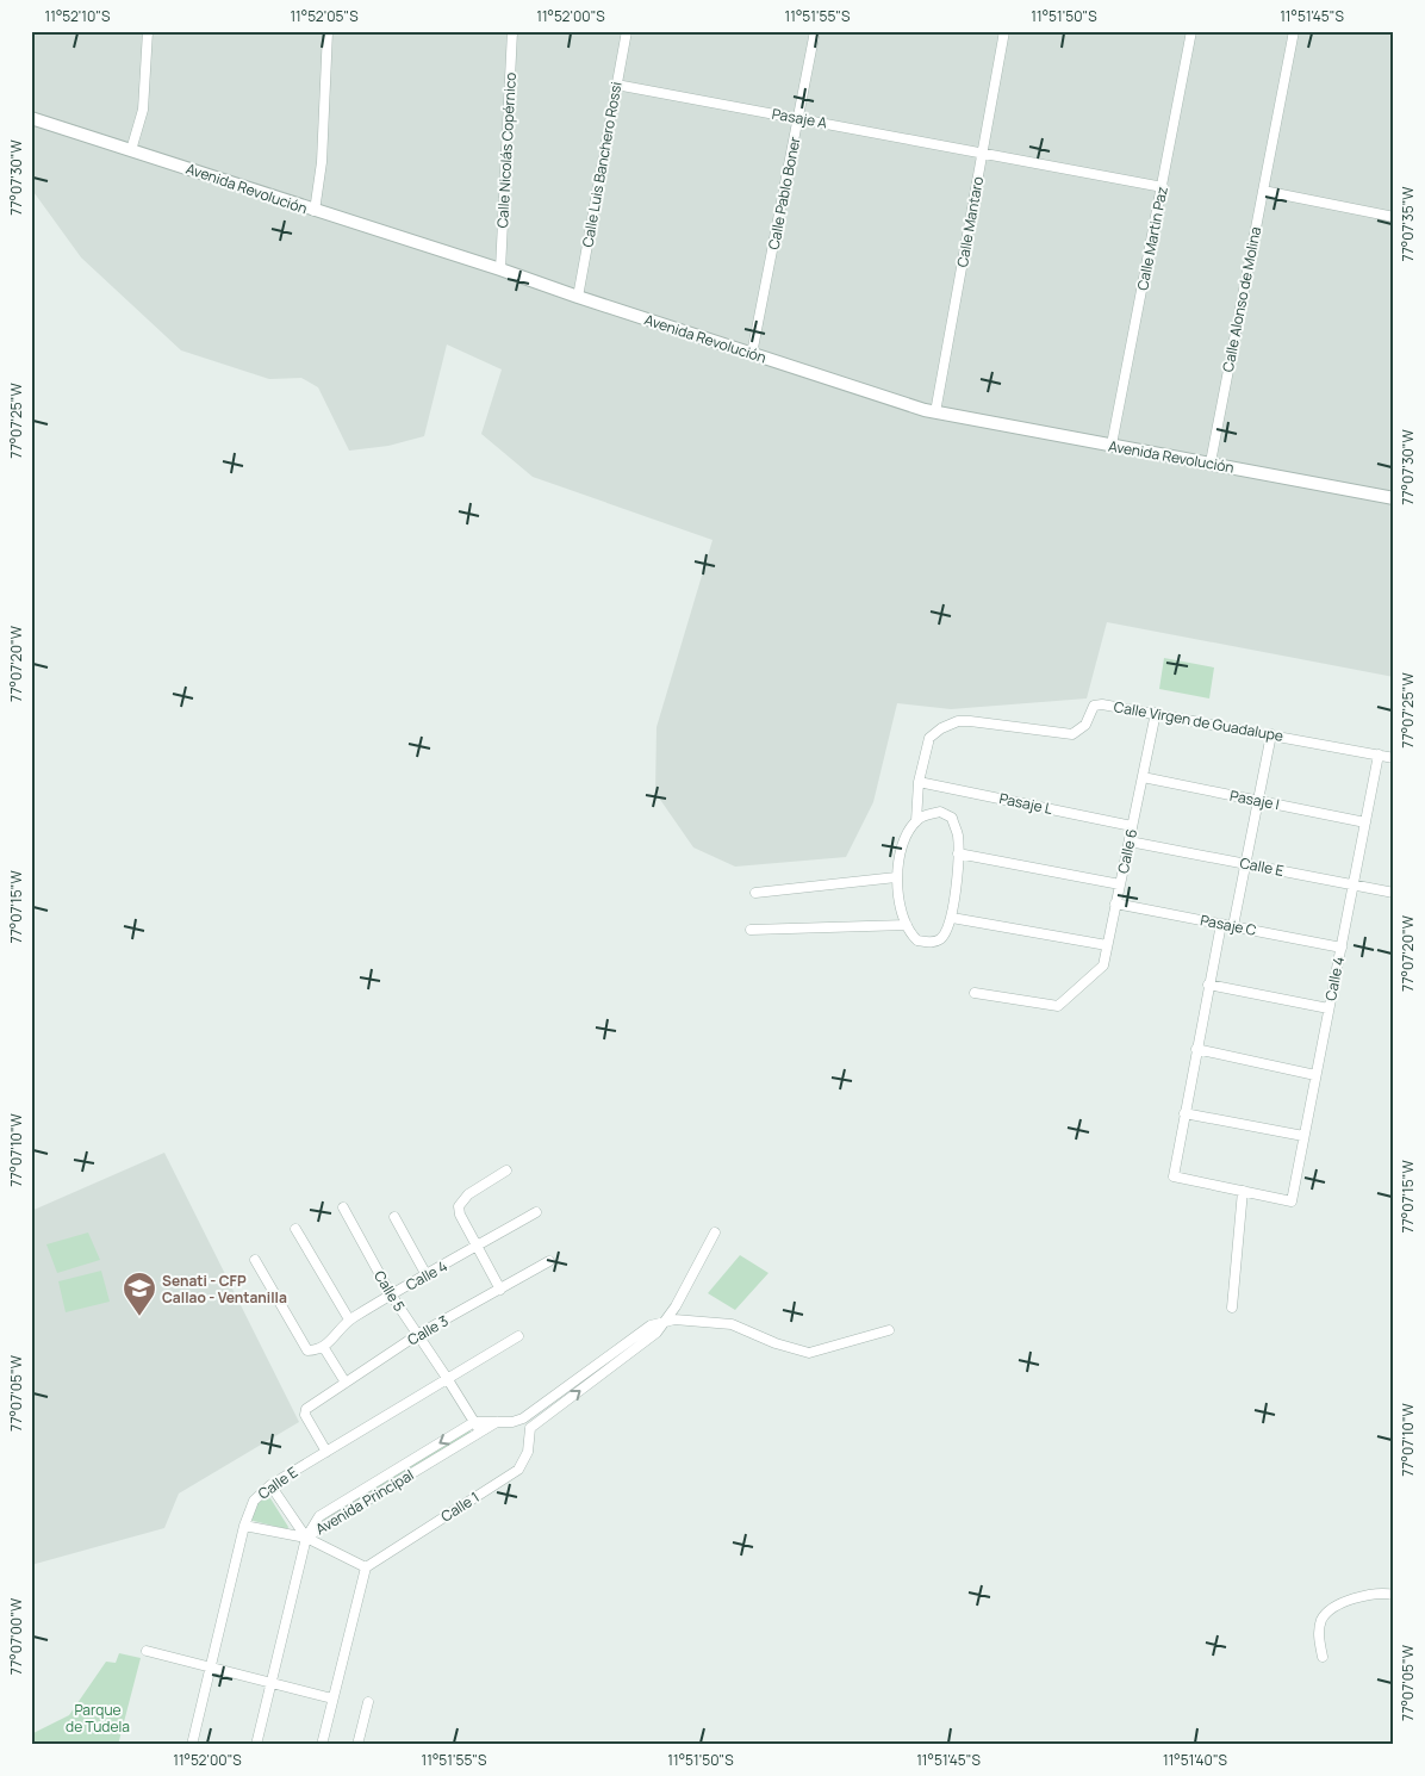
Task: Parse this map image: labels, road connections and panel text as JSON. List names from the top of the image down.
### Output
{
  "streets": {
    "street": [
      "Pasaje A",
      "Calle Nicolás Copérnico",
      "Calle Luis Banchero Rossi",
      "Avenida Revolución",
      "Calle Pablo Boner",
      "Calle Mantaro",
      "Calle Martin Paz",
      "Calle Alonso de Molina",
      "Calle Virgen de Guadalupe",
      "Pasaje I",
      "Pasaje L",
      "Calle 6",
      "Calle E",
      "Pasaje C",
      "Calle 4",
      "Calle 5",
      "Calle 3",
      "Avenida Principal",
      "Calle 1"
    ]
  },
  "crossings": [
    ["Pasaje A", "Calle Luis Banchero Rossi"],
    ["Pasaje A", "Calle Pablo Boner"],
    ["Pasaje A", "Calle Mantaro"],
    ["Pasaje A", "Calle Martin Paz"],
    ["Calle Nicolás Copérnico", "Avenida Revolución"],
    ["Calle Luis Banchero Rossi", "Avenida Revolución"],
    ["Avenida Revolución", "Calle Pablo Boner"],
    ["Avenida Revolución", "Calle Mantaro"],
    ["Avenida Revolución", "Calle Martin Paz"],
    ["Avenida Revolución", "Calle Alonso de Molina"],
    ["Calle Virgen de Guadalupe", "Pasaje L"],
    ["Calle Virgen de Guadalupe", "Calle 6"],
    ["Calle Virgen de Guadalupe", "Calle 4"],
    ["Pasaje I", "Calle 6"],
    ["Pasaje I", "Calle 4"],
    ["Pasaje L", "Calle 6"],
    ["Calle 6", "Calle E"],
    ["Calle 6", "Pasaje C"],
    ["Calle E", "Calle 4"],
    ["Calle E", "Calle 5"],
    ["Calle E", "Calle 3"],
    ["Pasaje C", "Calle 4"],
    ["Calle 4", "Calle 5"],
    ["Calle 5", "Calle 3"],
    ["Calle 5", "Avenida Principal"]
  ],
  "parks": ["Parque de Tudela"],
  "places": {
    "school or university": ["Senati - CFP Callao - Ventanilla"]
  },
  "coordinates": [
    "11°52'10\"S",
    "11°52'05\"S",
    "11°52'00\"S",
    "11°51'55\"S",
    "11°51'50\"S",
    "11°51'45\"S",
    "77°07'30\"W",
    "77°07'35\"W",
    "77°07'25\"W",
    "77°07'20\"W",
    "77°07'15\"W",
    "77°07'10\"W",
    "77°07'05\"W",
    "77°07'00\"W",
    "11°51'40\"S"
  ]
}
